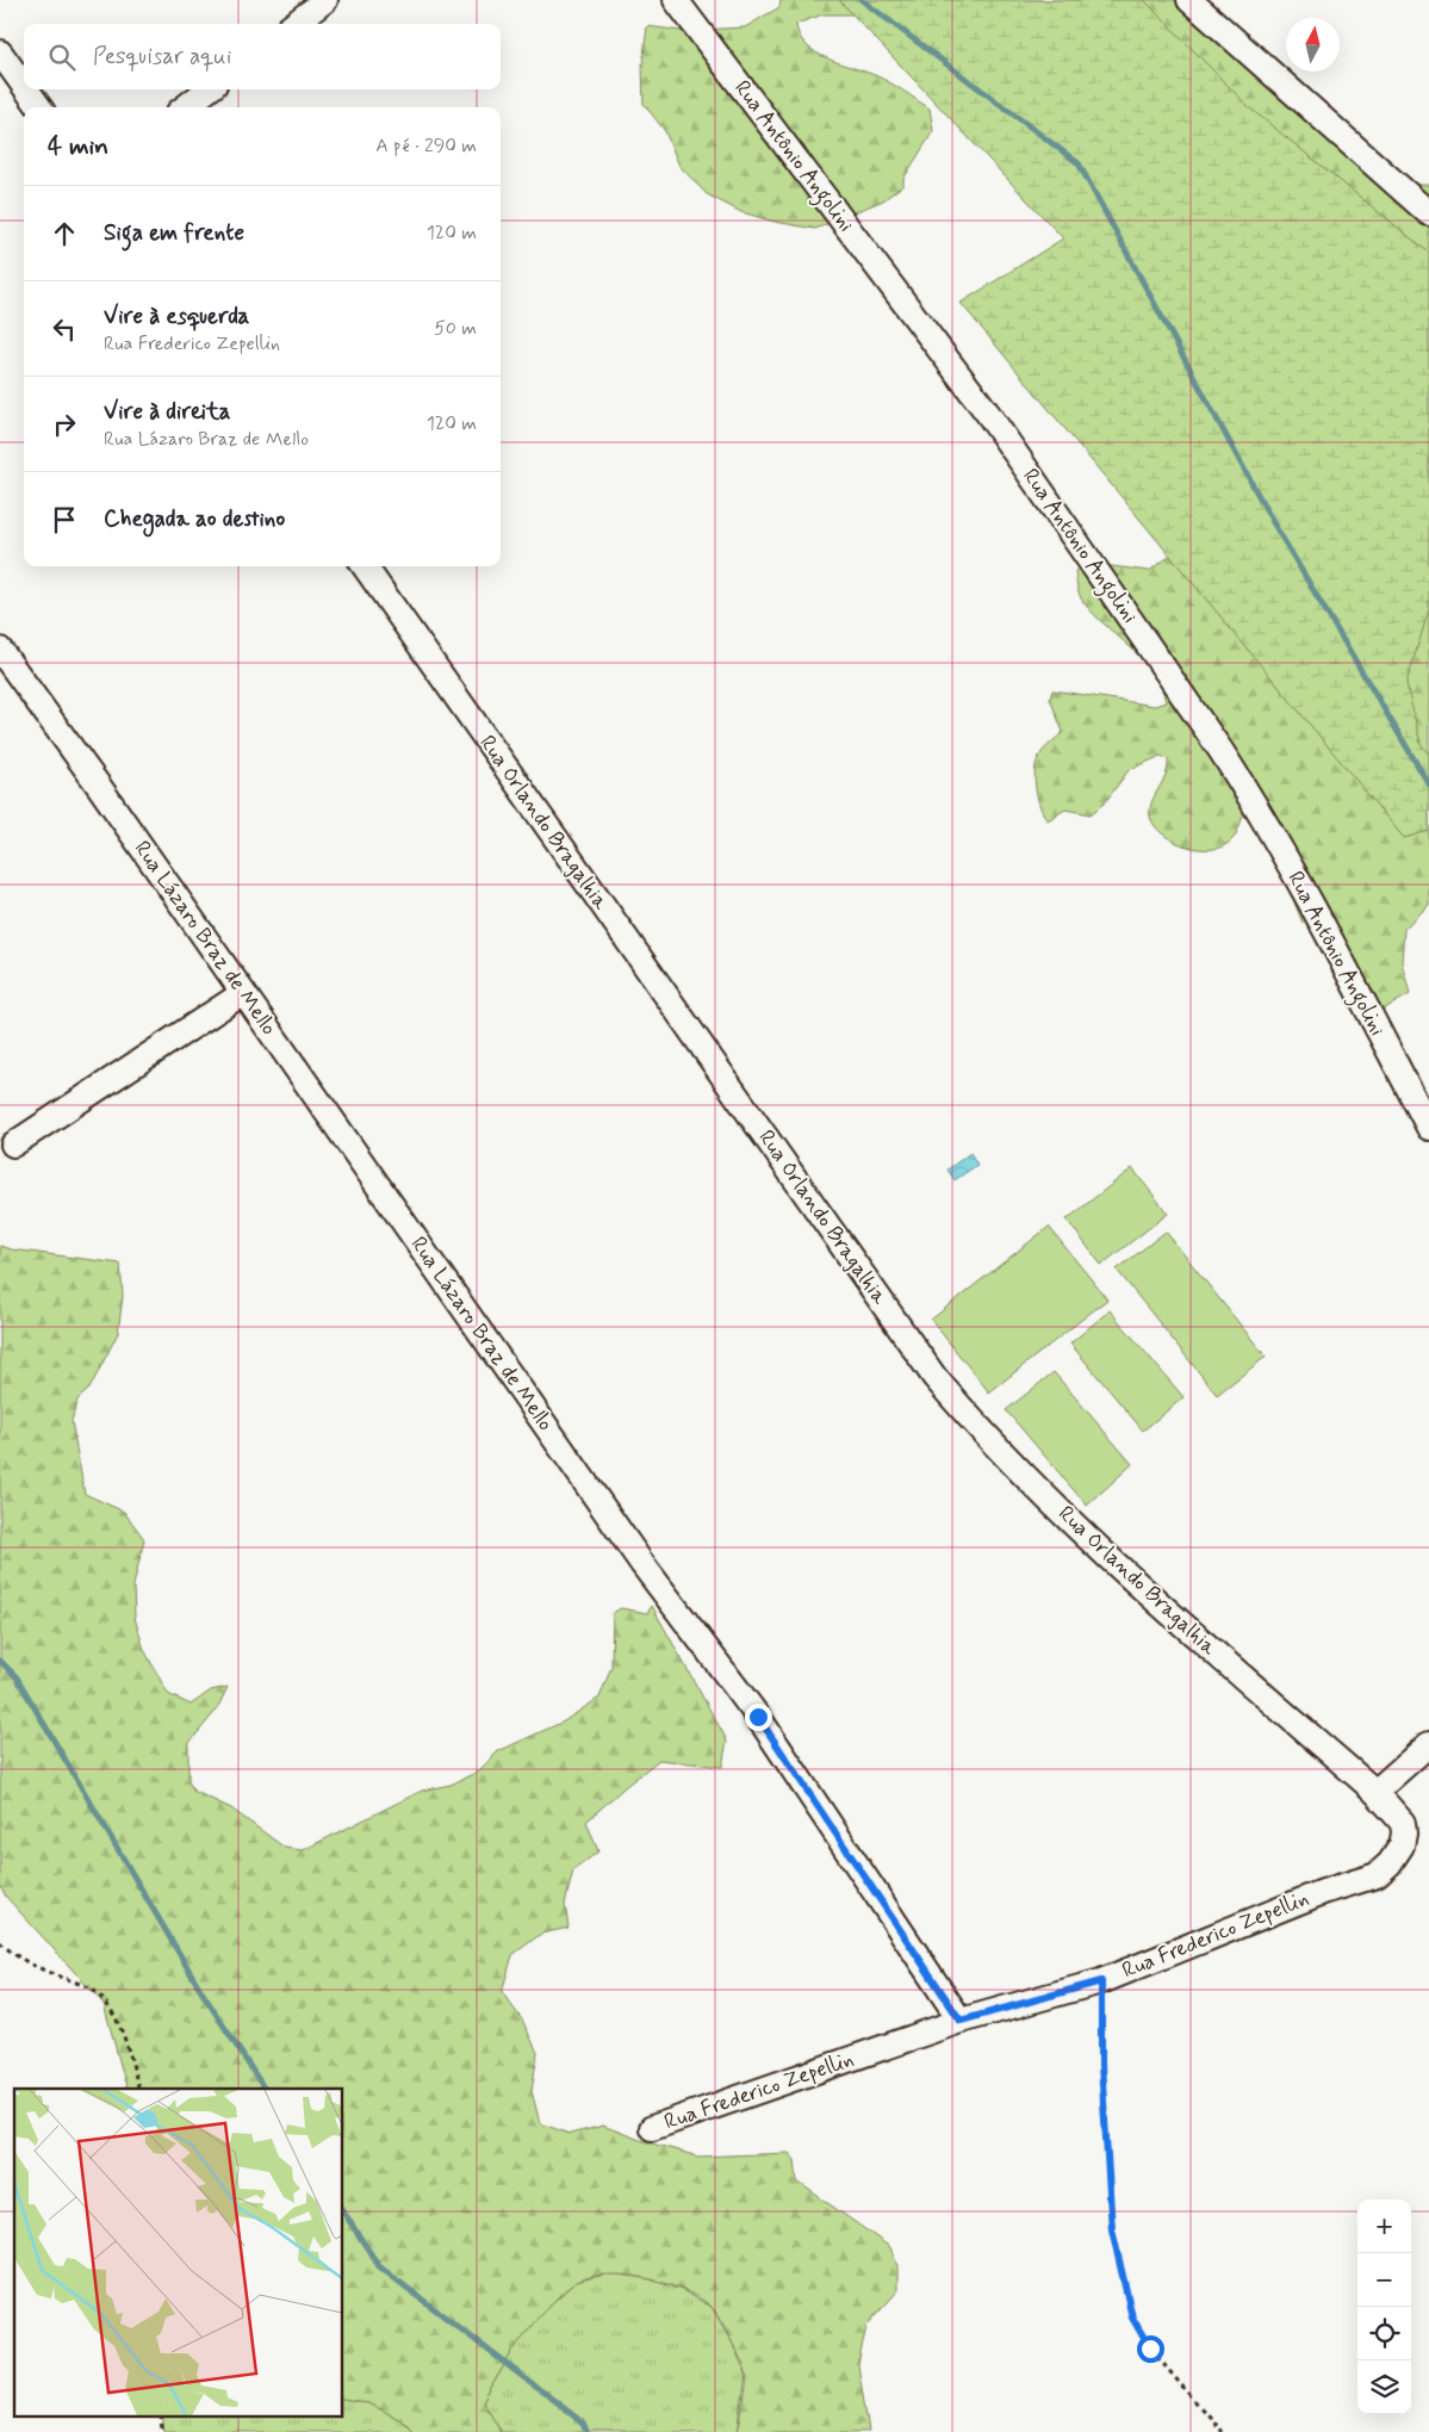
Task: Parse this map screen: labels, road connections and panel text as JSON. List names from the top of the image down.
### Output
{
  "streets": {
    "street": [
      "Rua Antônio Angolini",
      "Rua Orlando Bragalhia",
      "Rua Lázaro Braz de Mello",
      "Rua Frederico Zepellin"
    ]
  },
  "crossings": [
    ["Rua Orlando Bragalhia", "Rua Frederico Zepellin"],
    ["Rua Lázaro Braz de Mello", "Rua Frederico Zepellin"]
  ],
  "north": "top",
  "page": {
    "search": "Pesquisar aqui",
    "heading": ["4 min", "A pé · 290 m"],
    "list": [
      ["Siga em frente", "120 m"],
      ["Vire à esquerda", "Rua Frederico Zepellin", "50 m"],
      ["Vire à direita", "Rua Lázaro Braz de Mello", "120 m"],
      "Chegada ao destino"
    ],
    "map_buttons": ["+", "−"]
  }
}
